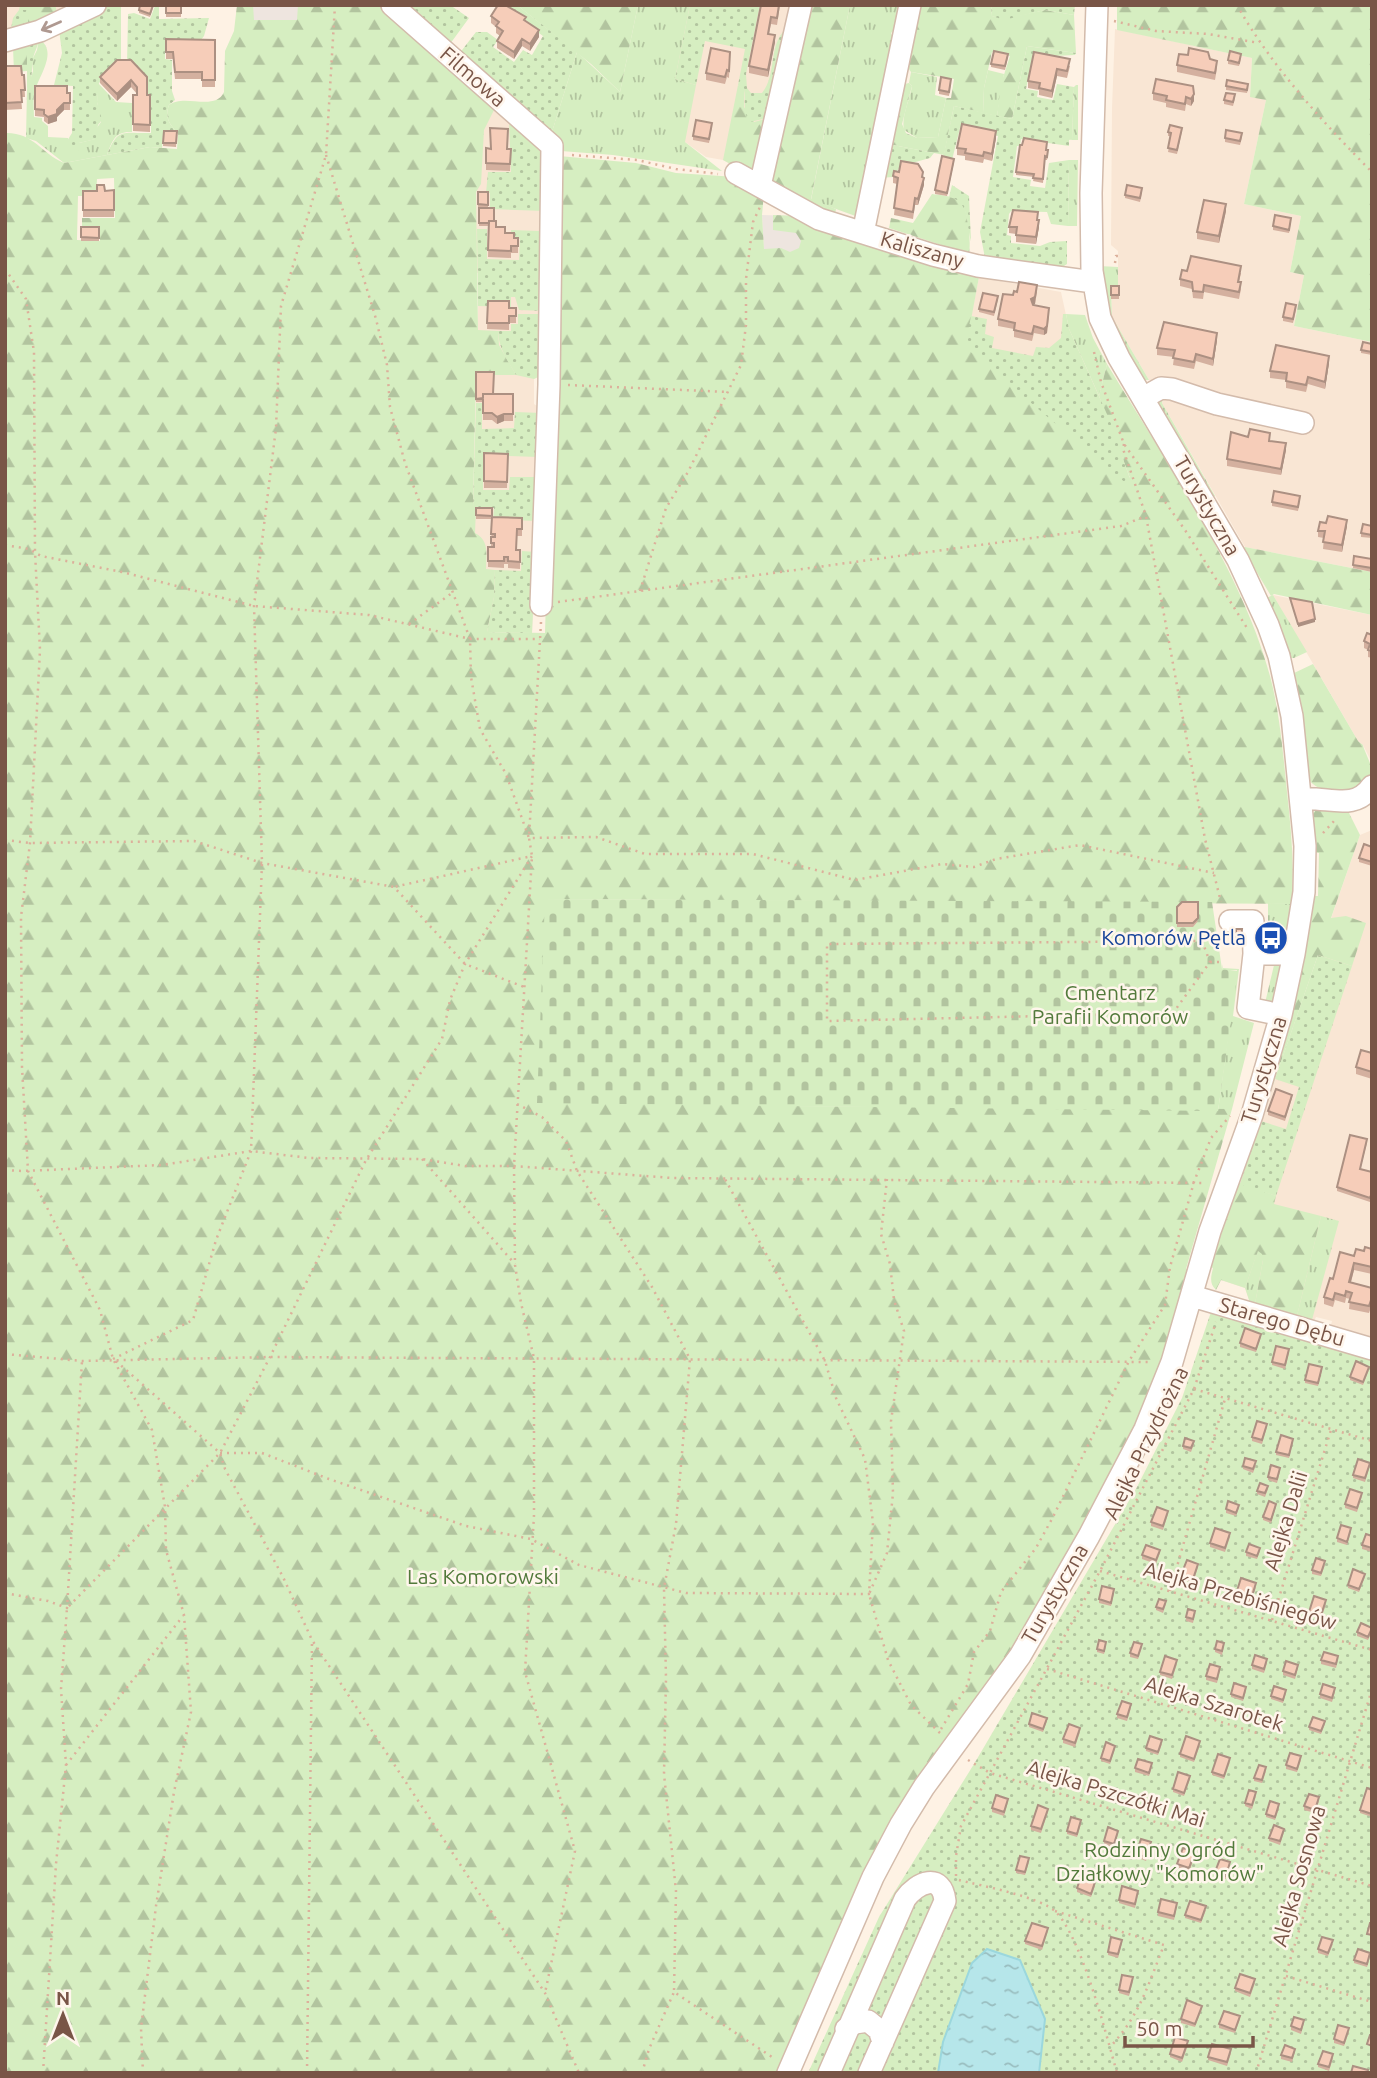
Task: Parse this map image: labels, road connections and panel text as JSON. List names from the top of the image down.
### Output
{
  "streets": {
    "street": [
      "Filmowa",
      "Kaliszany",
      "Turystyczna",
      "Starego Dębu"
    ],
    "path": [
      "Alejka Przydrożna",
      "Alejka Dalii",
      "Alejka Przebiśniegów",
      "Alejka Szarotek",
      "Alejka Pszczółki Mai",
      "Alejka Sosnowa"
    ]
  },
  "crossings": [
    ["Kaliszany", "Turystyczna"],
    ["Turystyczna", "Starego Dębu"],
    ["Alejka Przydrożna", "Alejka Przebiśniegów"],
    ["Alejka Przydrożna", "Alejka Szarotek"],
    ["Alejka Przydrożna", "Alejka Pszczółki Mai"],
    ["Alejka Dalii", "Alejka Przebiśniegów"],
    ["Alejka Szarotek", "Alejka Sosnowa"],
    ["Alejka Pszczółki Mai", "Alejka Sosnowa"]
  ],
  "parks": ["Cmentarz Parafii Komorów", "Las Komorowski", "Rodzinny Ogród Działkowy \"Komorów\""],
  "places": {
    "bus stop": ["Komorów Pętla"]
  },
  "scale_bar": "50 m",
  "north": "top"
}
